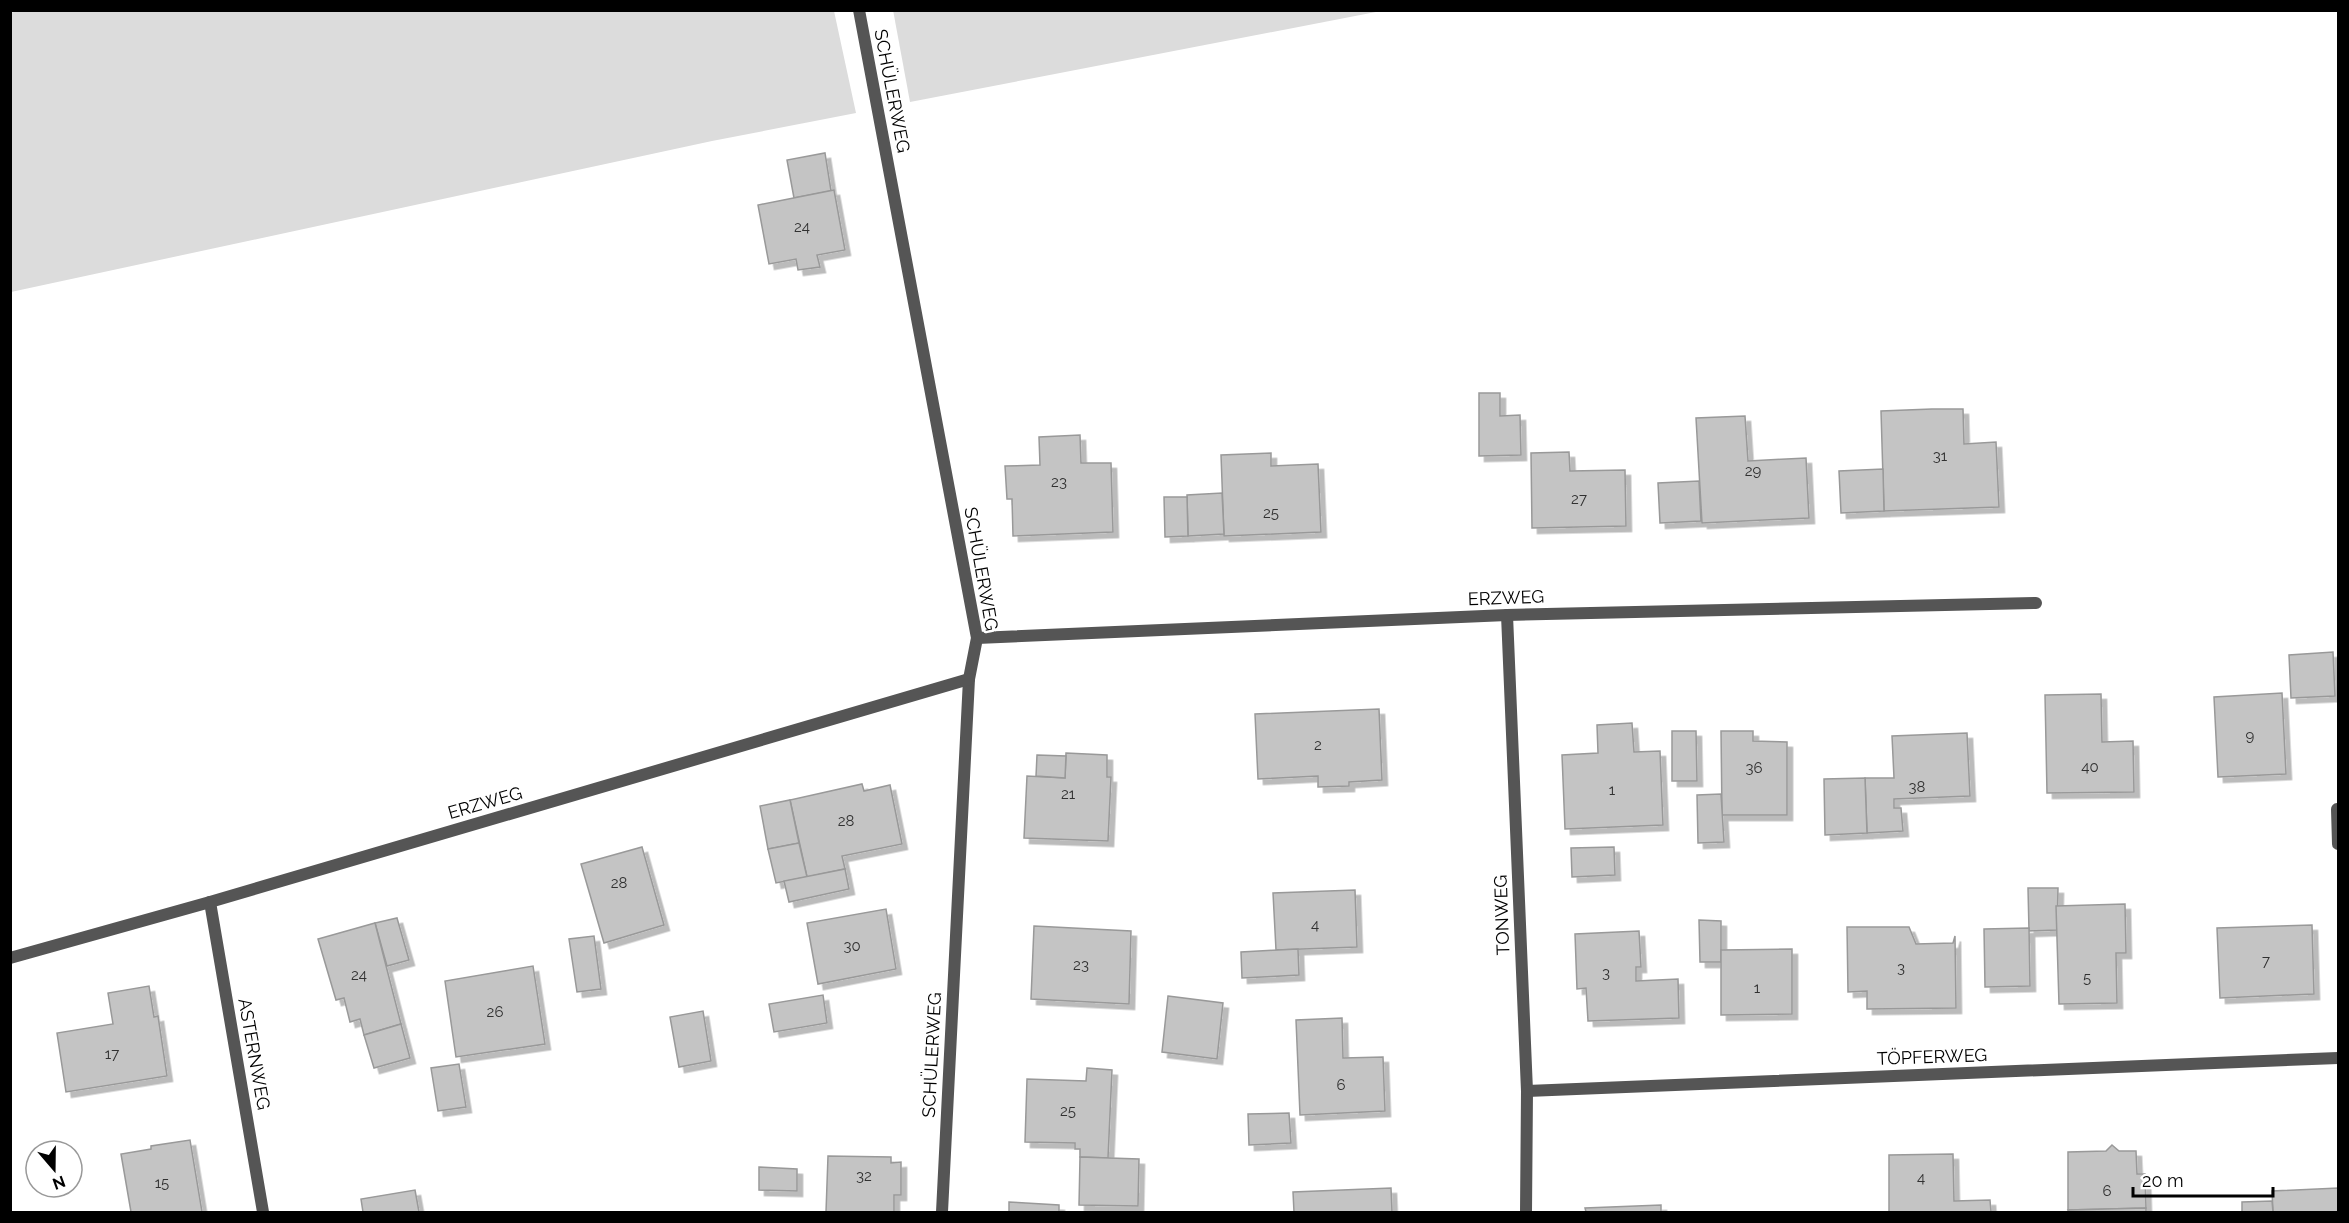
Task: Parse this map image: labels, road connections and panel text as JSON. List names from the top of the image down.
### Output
{
  "streets": {
    "street": [
      "SCHÜLERWEG",
      "ERZWEG",
      "TONWEG",
      "ASTERNWEG",
      "TÖPFERWEG"
    ]
  },
  "crossings": [
    ["SCHÜLERWEG", "ERZWEG"],
    ["ERZWEG", "TONWEG"],
    ["ERZWEG", "ASTERNWEG"],
    ["TONWEG", "TÖPFERWEG"]
  ],
  "house_numbers": [
    "24",
    "31",
    "29",
    "23",
    "27",
    "25",
    "9",
    "2",
    "40",
    "36",
    "38",
    "1",
    "21",
    "28",
    "28",
    "4",
    "30",
    "7",
    "23",
    "3",
    "3",
    "24",
    "5",
    "1",
    "26",
    "17",
    "6",
    "25",
    "32",
    "4",
    "15",
    "6"
  ],
  "scale_bar": "20 m",
  "north": "bottom"
}
